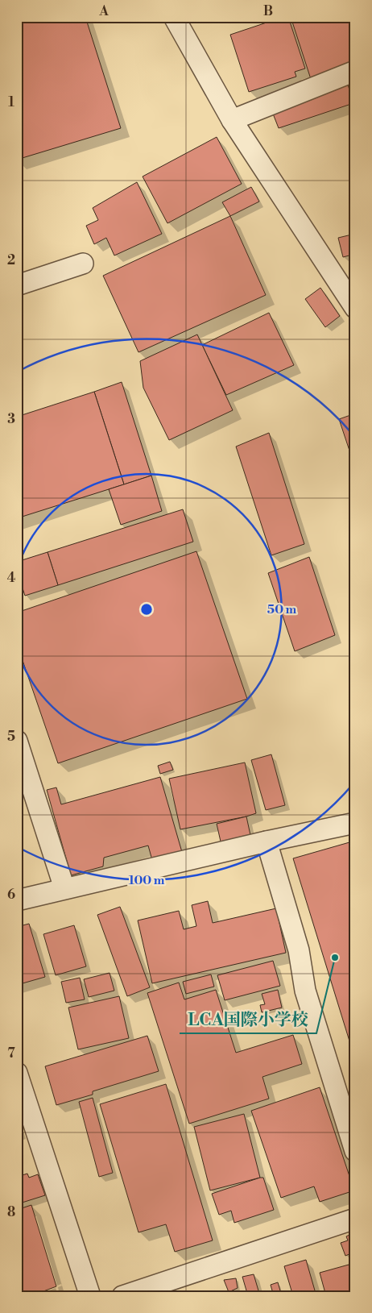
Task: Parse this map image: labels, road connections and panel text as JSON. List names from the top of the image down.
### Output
{
  "places": ["LCA国際小学校"],
  "grid": {
    "columns": ["A", "B"],
    "rows": [
      "1",
      "2",
      "3",
      "4",
      "5",
      "6",
      "7",
      "8"
    ]
  },
  "rings": ["50 m", "100 m"]
}
